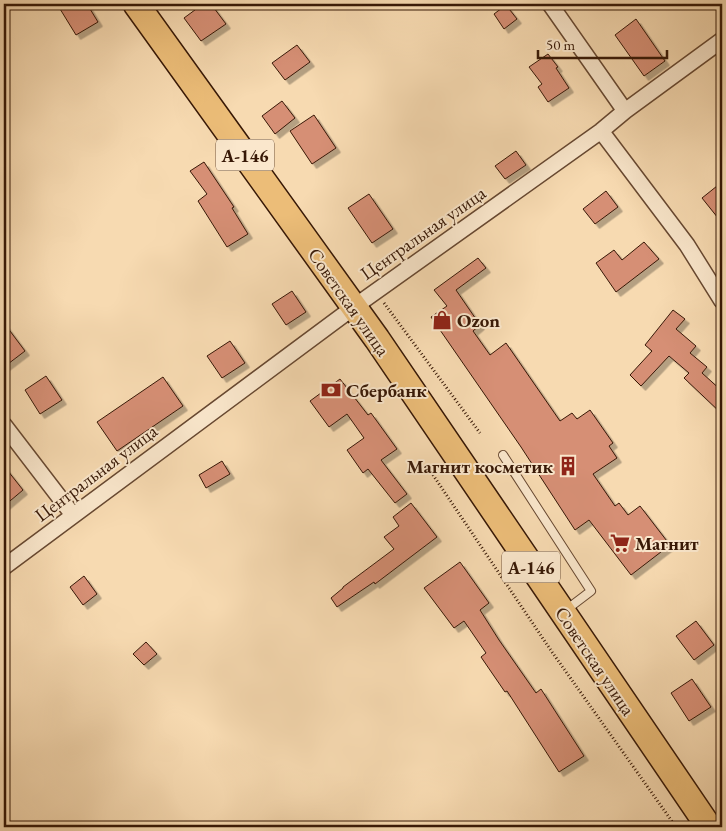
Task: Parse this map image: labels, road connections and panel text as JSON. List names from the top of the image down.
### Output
{
  "streets": {
    "highway": ["А-146", "Советская улица"],
    "street": ["Центральная улица"]
  },
  "crossings": [
    ["Центральная улица", "Советская улица"]
  ],
  "places": {
    "shop": ["Ozon"],
    "bank": ["Сбербанк"],
    "building": ["Магнит косметик"],
    "supermarket": ["Магнит"]
  },
  "scale_bar": "50 m"
}
